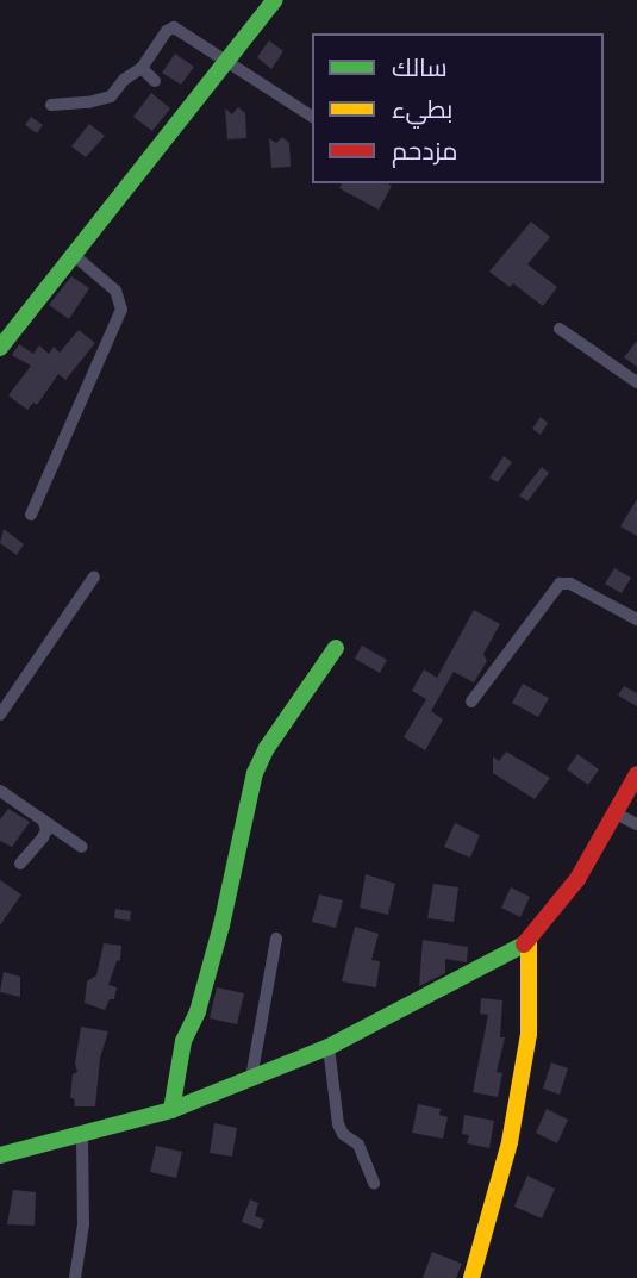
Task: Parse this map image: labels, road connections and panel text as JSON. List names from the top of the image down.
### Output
{
  "legend": ["سالك", "بطيء", "مزدحم"]
}
